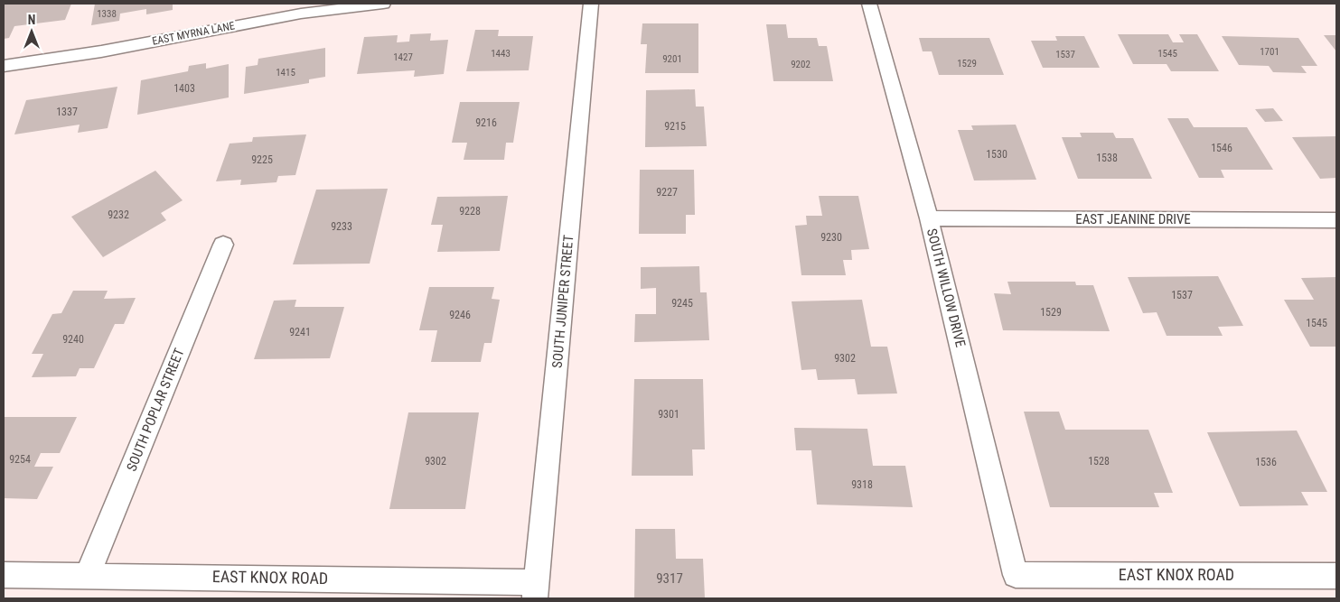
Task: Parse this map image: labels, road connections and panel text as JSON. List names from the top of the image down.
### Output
{
  "streets": {
    "street": [
      "EAST MYRNA LANE",
      "EAST JEANINE DRIVE",
      "SOUTH WILLOW DRIVE",
      "SOUTH JUNIPER STREET",
      "SOUTH POPLAR STREET",
      "EAST KNOX ROAD"
    ]
  },
  "crossings": [
    ["EAST JEANINE DRIVE", "SOUTH WILLOW DRIVE"],
    ["SOUTH WILLOW DRIVE", "EAST KNOX ROAD"],
    ["SOUTH JUNIPER STREET", "EAST KNOX ROAD"],
    ["SOUTH POPLAR STREET", "EAST KNOX ROAD"]
  ],
  "house_numbers": [
    "1338",
    "1701",
    "1443",
    "1545",
    "1537",
    "1427",
    "9201",
    "1529",
    "9202",
    "1415",
    "1403",
    "1337",
    "9216",
    "9215",
    "1546",
    "1530",
    "1538",
    "9225",
    "9227",
    "9228",
    "9232",
    "9233",
    "9230",
    "1537",
    "9245",
    "1529",
    "9246",
    "1545",
    "9241",
    "9240",
    "9302",
    "9301",
    "9254",
    "9302",
    "1528",
    "1536",
    "9318",
    "9317"
  ],
  "north": "top"
}
